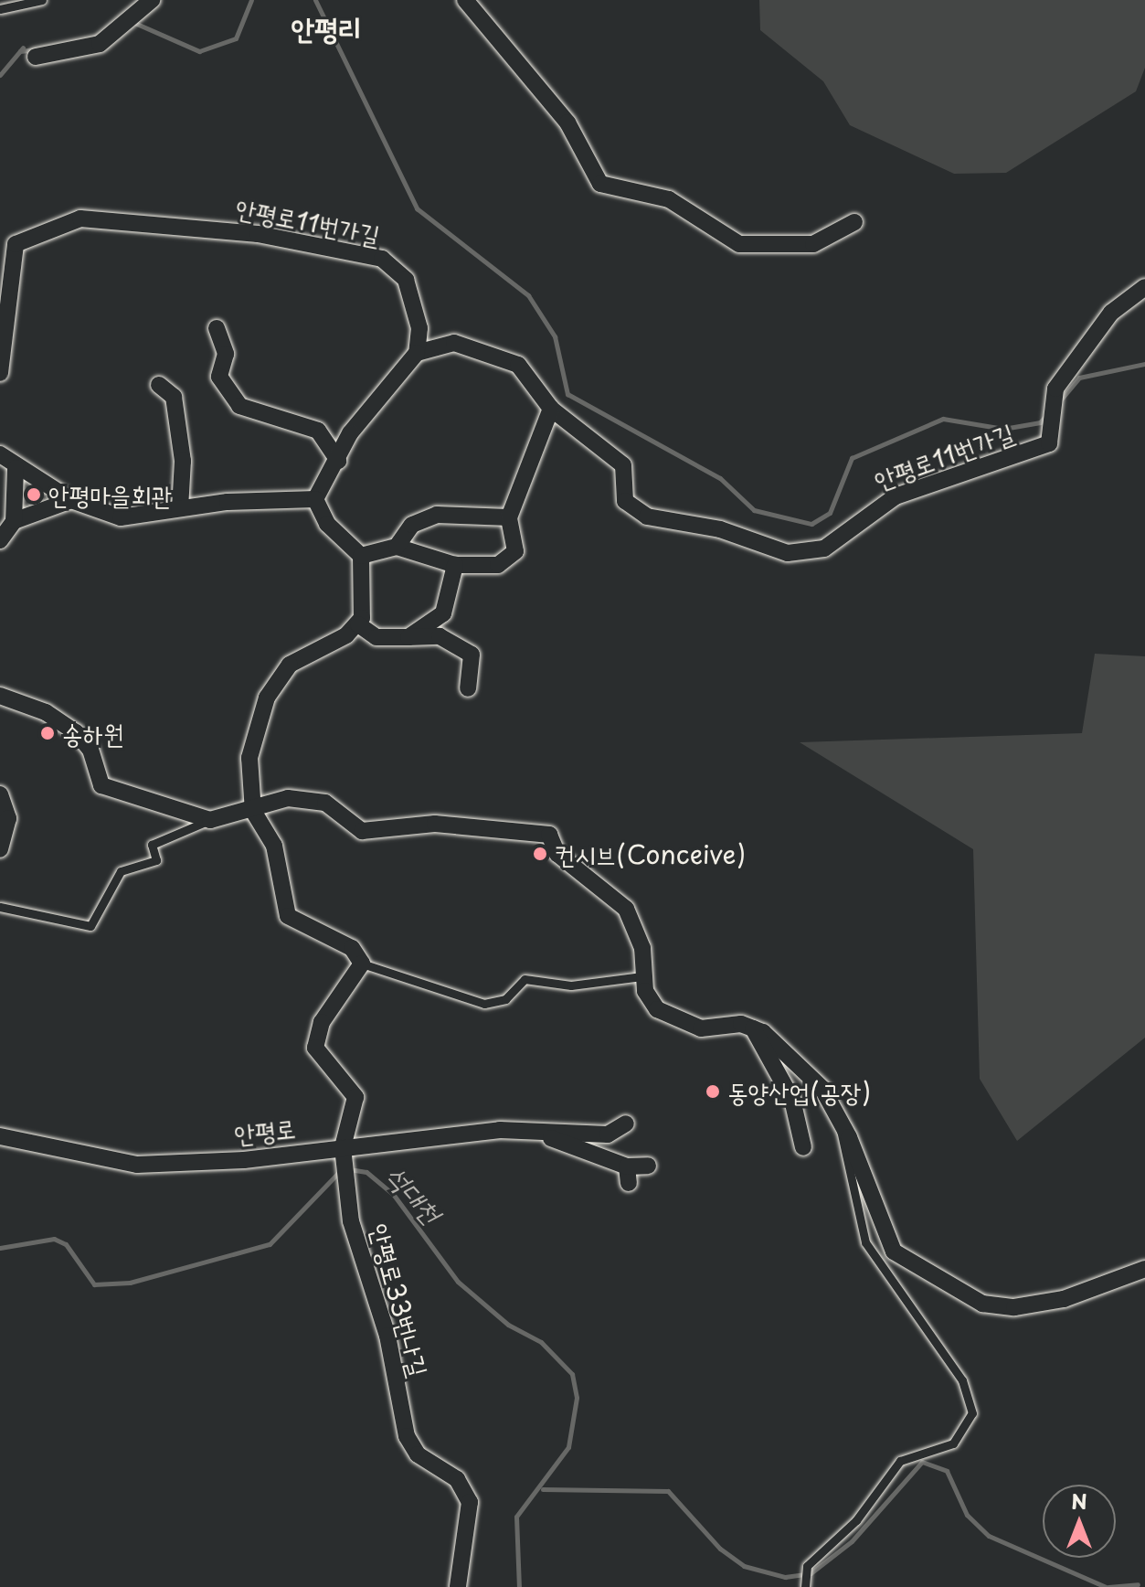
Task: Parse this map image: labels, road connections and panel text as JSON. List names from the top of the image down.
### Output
{
  "streets": {
    "street": ["안평로11번가길", "안평로", "안평로33번나길"]
  },
  "crossings": [
    ["안평로", "안평로33번나길"]
  ],
  "districts": ["안평리"],
  "water": ["석대천"],
  "places": [
    "안평마을회관",
    "송하원",
    "컨시브(Conceive)",
    "동양산업(공장)"
  ],
  "north": "top"
}
